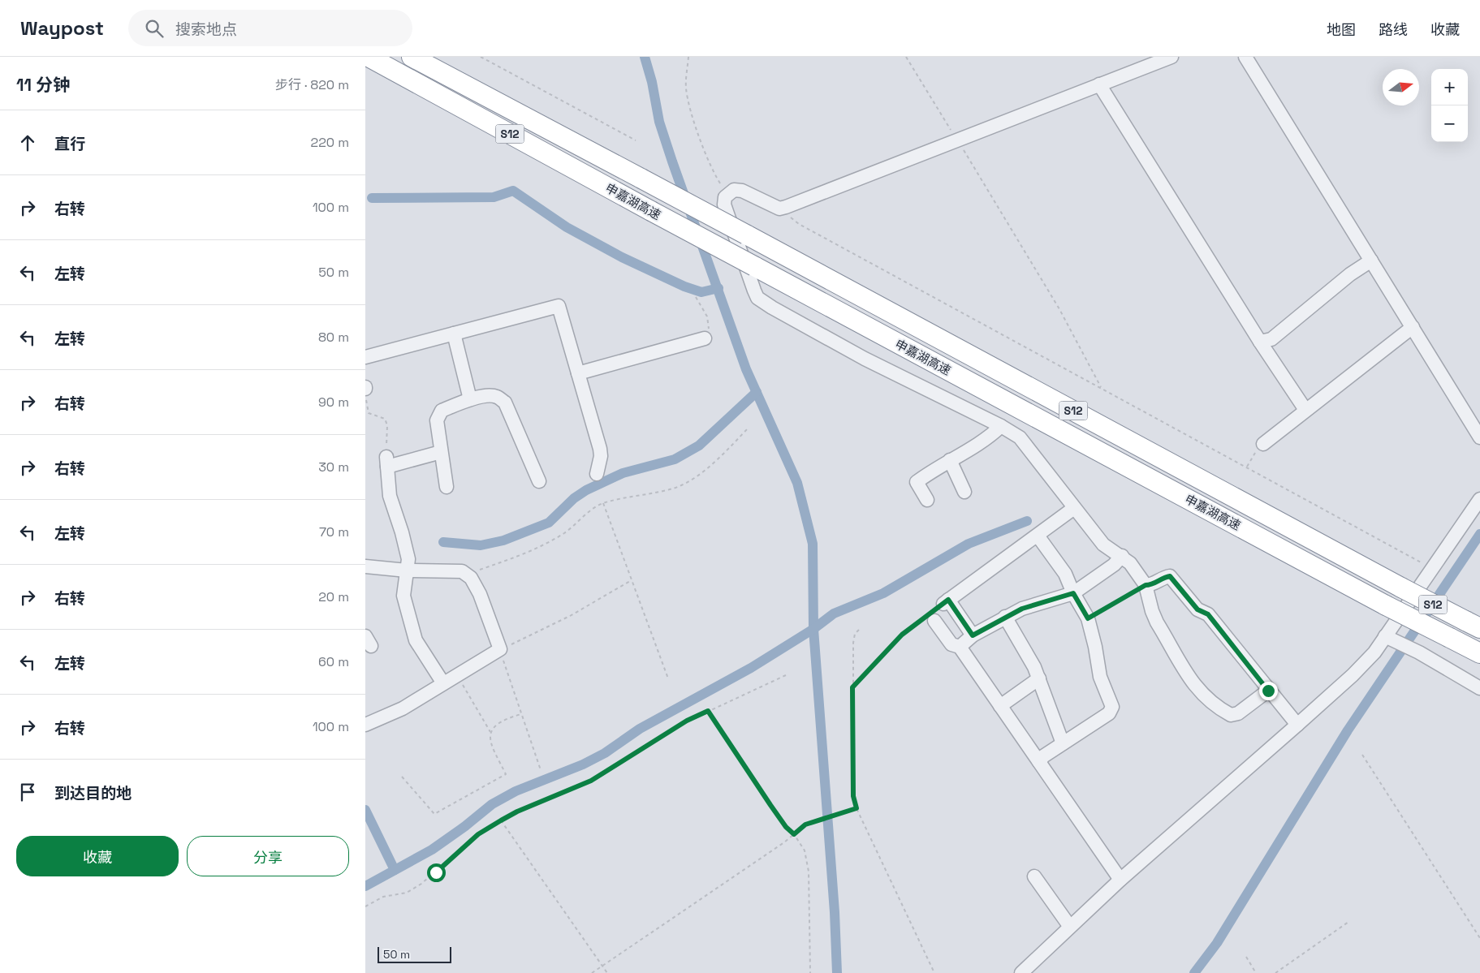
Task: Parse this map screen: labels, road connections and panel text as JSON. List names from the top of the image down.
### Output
{
  "streets": {
    "highway": ["S12", "申嘉湖高速"]
  },
  "scale_bar": "50 m",
  "north": "right",
  "page": {
    "header": "Waypost",
    "search": "搜索地点",
    "nav": ["地图", "路线", "收藏"],
    "heading": ["11 分钟", "步行 · 820 m"],
    "map_buttons": ["+", "−"],
    "list": [
      ["直行", "220 m"],
      ["右转", "100 m"],
      ["左转", "50 m"],
      ["左转", "80 m"],
      ["右转", "90 m"],
      ["右转", "30 m"],
      ["左转", "70 m"],
      ["右转", "20 m"],
      ["左转", "60 m"],
      ["右转", "100 m"],
      "到达目的地"
    ],
    "buttons": ["收藏", "分享"],
    "scale": "50 m"
  }
}
